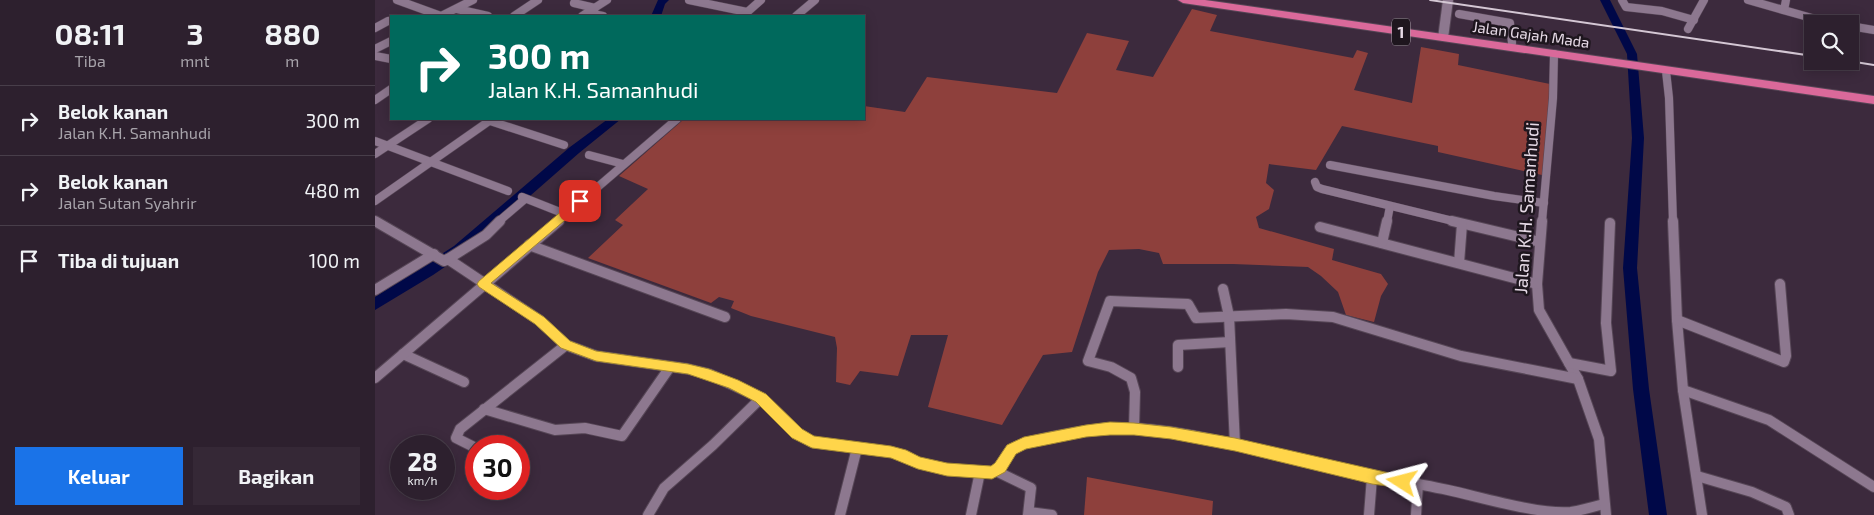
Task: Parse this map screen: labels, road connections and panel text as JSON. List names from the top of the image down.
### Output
{
  "streets": {
    "highway": ["1", "Jalan Gajah Mada"],
    "street": ["Jalan K.H. Samanhudi"]
  },
  "crossings": [
    ["Jalan Gajah Mada", "Jalan K.H. Samanhudi"]
  ],
  "page": {
    "eta": [
      "08:11",
      "Tiba",
      "3",
      "mnt",
      "880",
      "m"
    ],
    "turn": ["300 m", "Jalan K.H. Samanhudi"],
    "list": [
      {
        "name": "Belok kanan",
        "note": "Jalan K.H. Samanhudi",
        "value": "300 m"
      },
      {
        "name": "Belok kanan",
        "note": "Jalan Sutan Syahrir",
        "value": "480 m"
      },
      {
        "name": "Tiba di tujuan",
        "value": "100 m"
      }
    ],
    "speed": "28 km/h",
    "limit": "30",
    "buttons": ["Keluar", "Bagikan"]
  }
}
